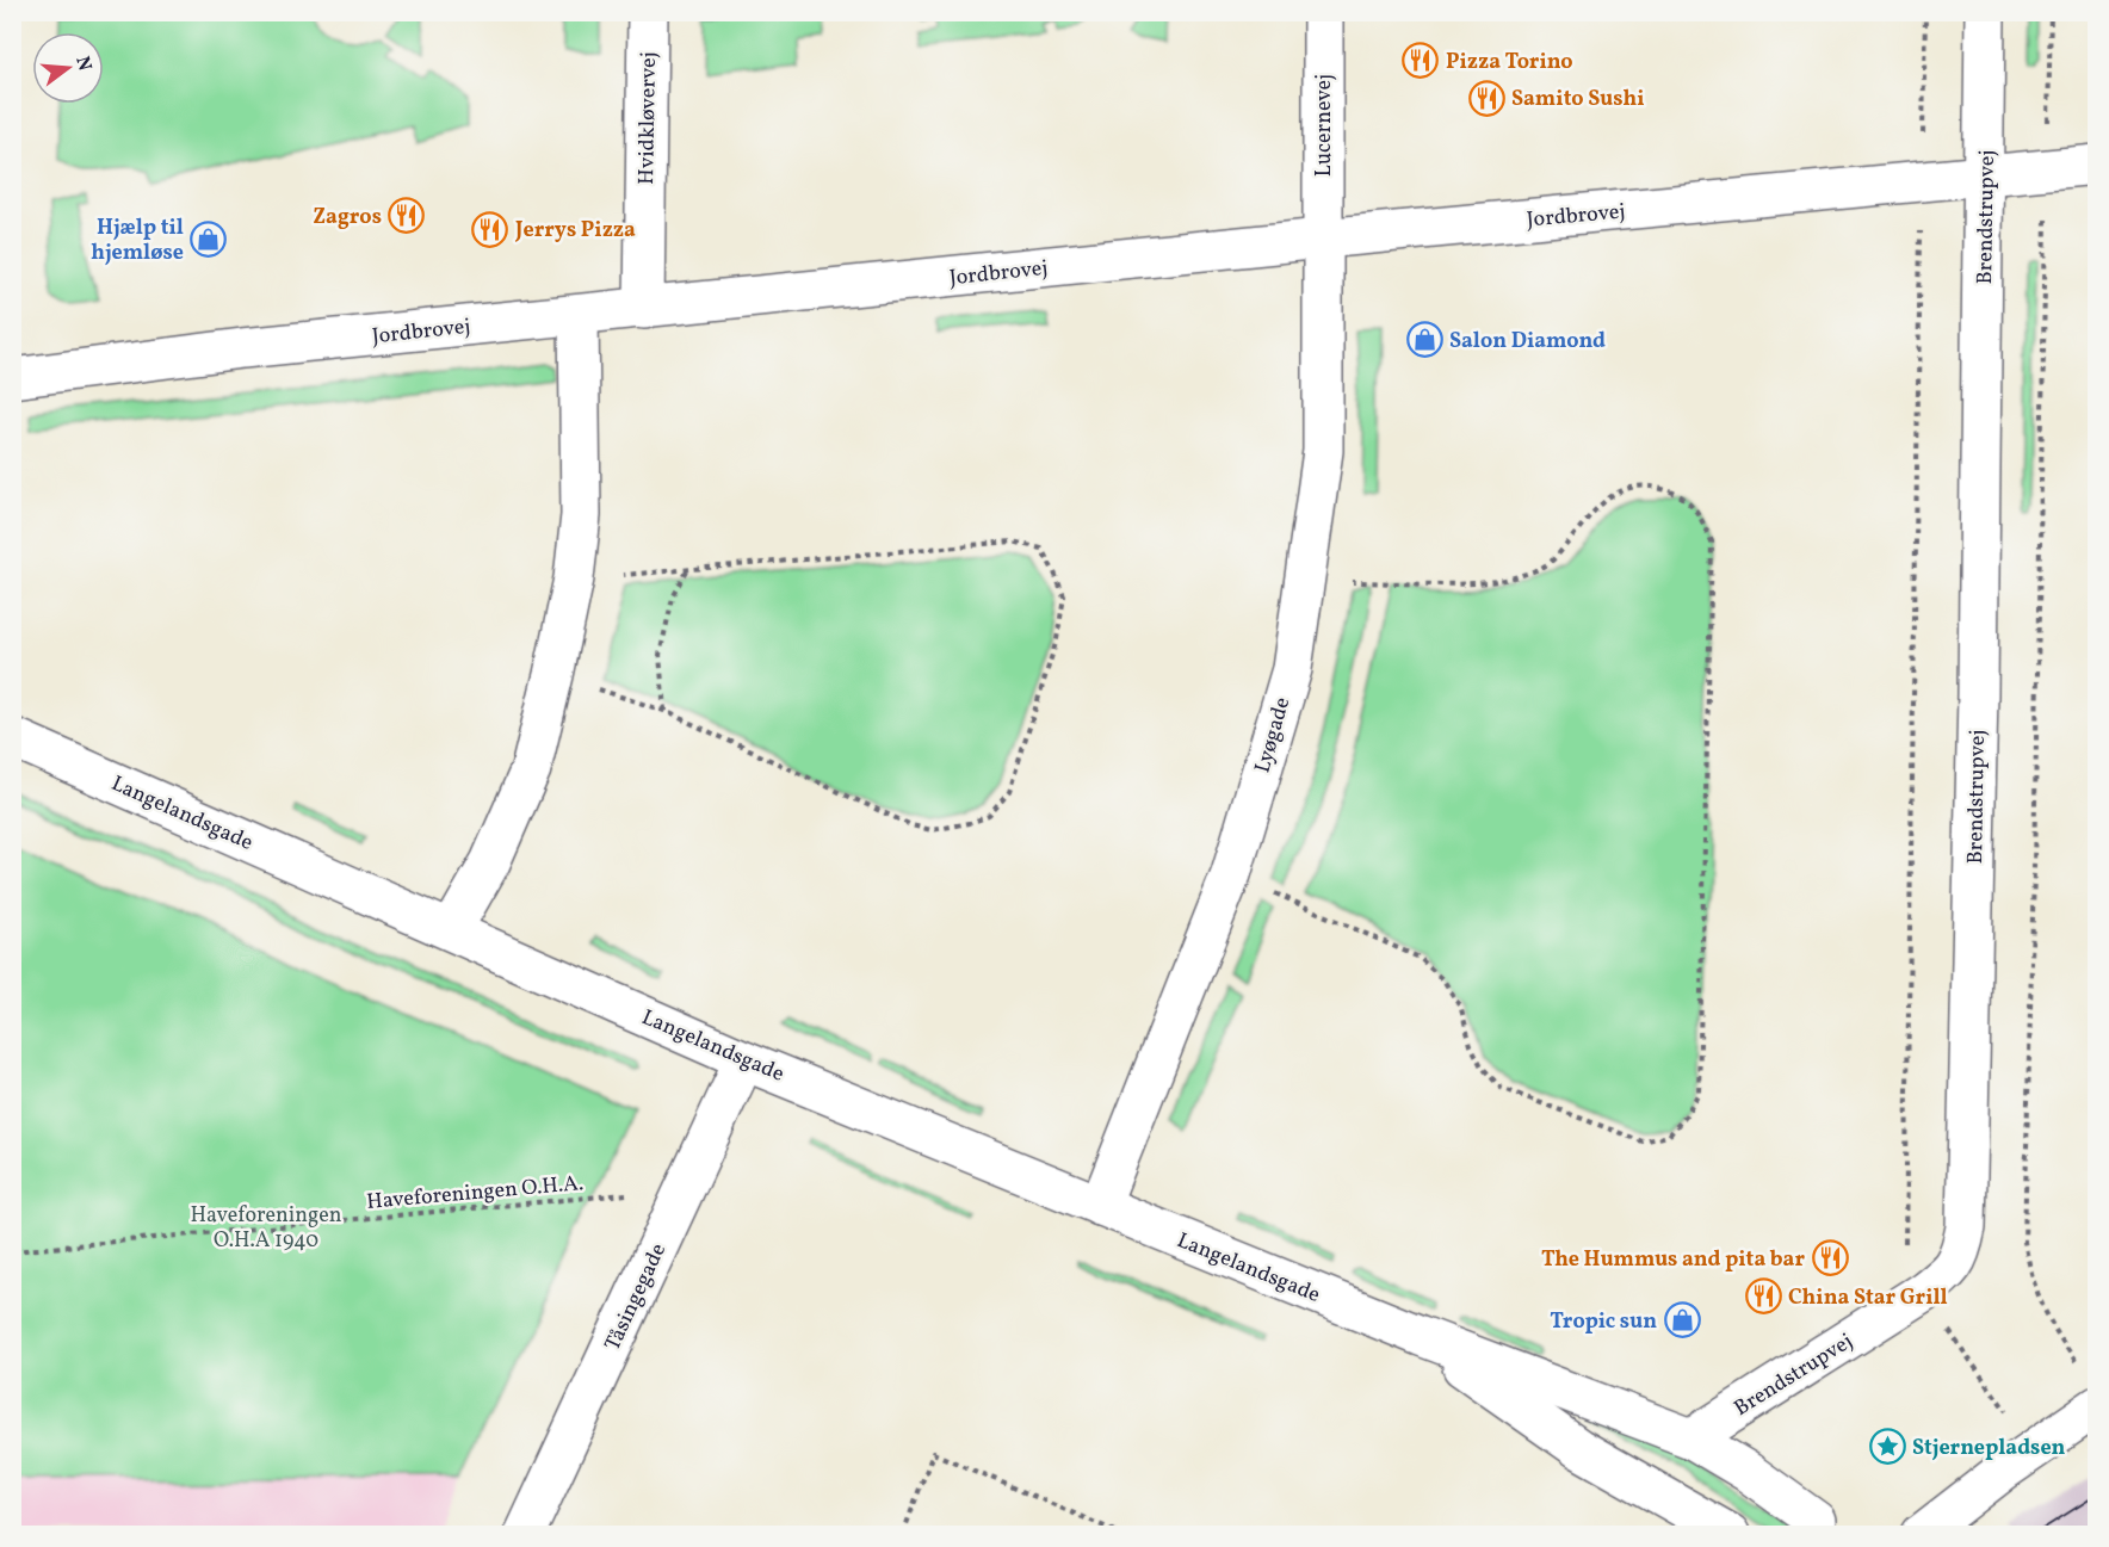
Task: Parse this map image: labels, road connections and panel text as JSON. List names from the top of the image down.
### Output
{
  "streets": {
    "street": [
      "Hvidkløvervej",
      "Lucernevej",
      "Jordbrovej",
      "Brendstrupvej",
      "Lyøgade",
      "Langelandsgade",
      "Tåsingegade"
    ],
    "path": ["Haveforeningen O.H.A."]
  },
  "crossings": [
    ["Hvidkløvervej", "Jordbrovej"],
    ["Lucernevej", "Jordbrovej"],
    ["Lucernevej", "Lyøgade"],
    ["Jordbrovej", "Brendstrupvej"],
    ["Jordbrovej", "Lyøgade"],
    ["Brendstrupvej", "Langelandsgade"],
    ["Lyøgade", "Langelandsgade"],
    ["Langelandsgade", "Tåsingegade"],
    ["Haveforeningen O.H.A.", "Tåsingegade"]
  ],
  "parks": ["Haveforeningen O.H.A 1940"],
  "places": {
    "restaurant": [
      "Pizza Torino",
      "Samito Sushi",
      "Zagros",
      "Jerrys Pizza",
      "The Hummus and pita bar",
      "China Star Grill"
    ],
    "shop": ["Hjælp til hjemløse", "Salon Diamond", "Tropic sun"],
    "place": ["Stjernepladsen"]
  },
  "north": "right"
}
